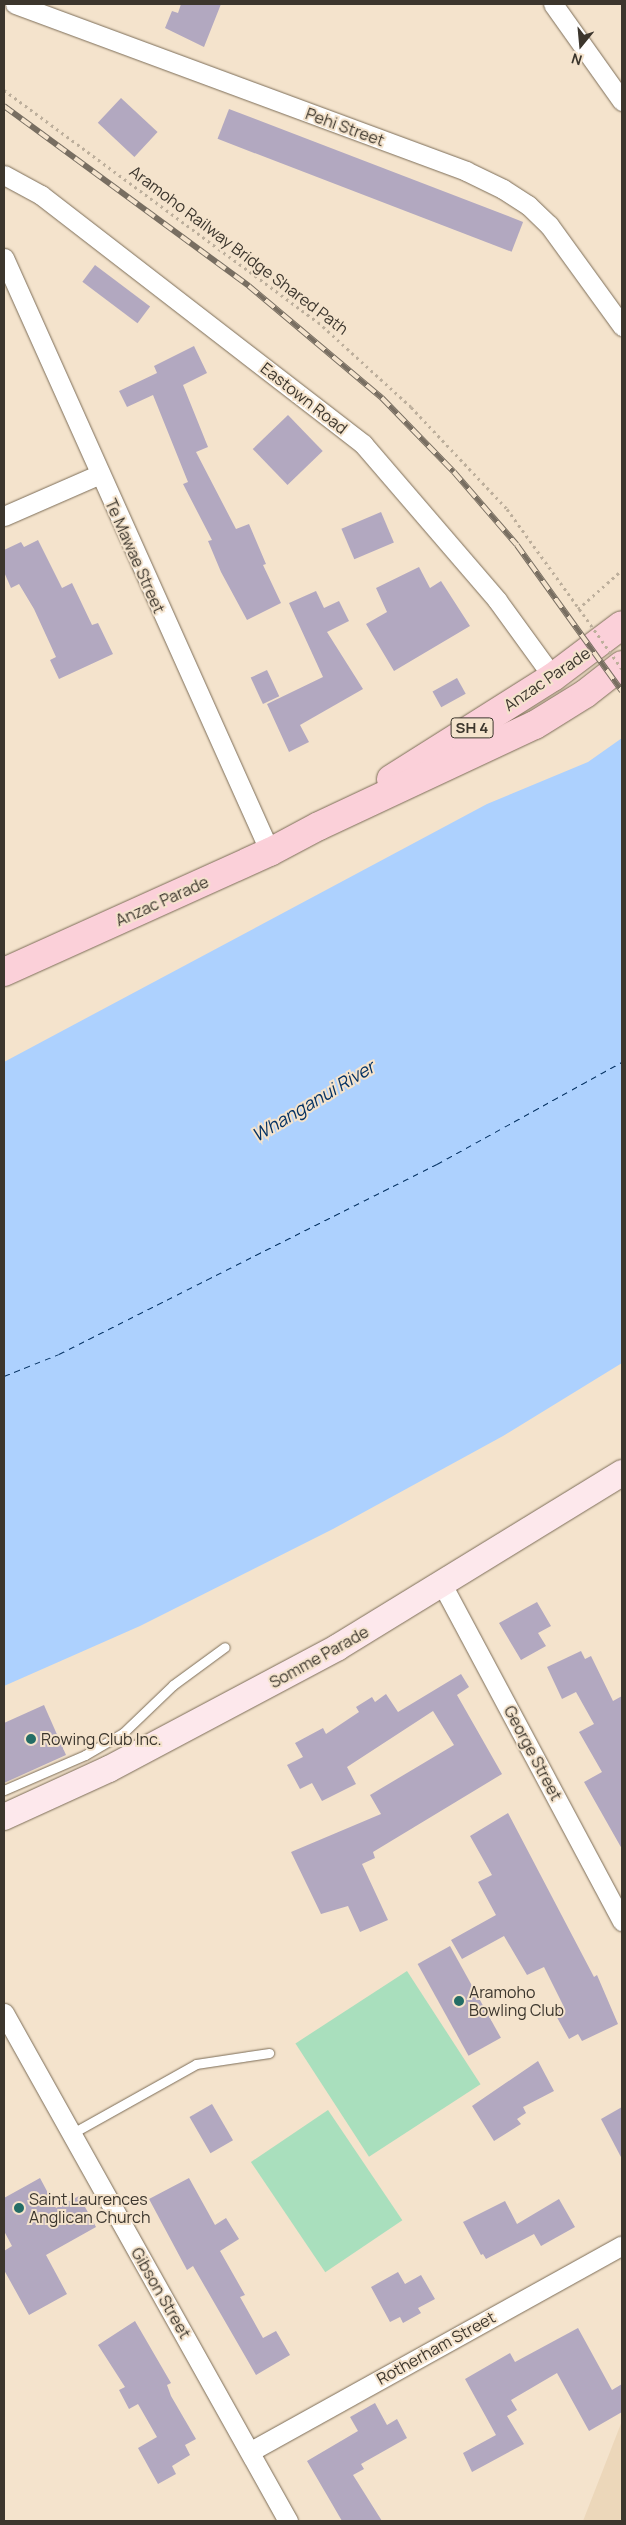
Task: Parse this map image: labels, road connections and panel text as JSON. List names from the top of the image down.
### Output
{
  "streets": {
    "main road": ["Anzac Parade", "SH 4", "Somme Parade"],
    "street": [
      "Pehi Street",
      "Eastown Road",
      "Te Mawae Street",
      "George Street",
      "Gibson Street",
      "Rotherham Street"
    ],
    "path": ["Aramoho Railway Bridge Shared Path"]
  },
  "crossings": [
    ["Eastown Road", "Anzac Parade"],
    ["Te Mawae Street", "Anzac Parade"],
    ["Somme Parade", "George Street"],
    ["Gibson Street", "Rotherham Street"]
  ],
  "water": ["Whanganui River"],
  "places": ["Rowing Club Inc.", "Aramoho Bowling Club", "Saint Laurences Anglican Church"],
  "north": "bottom"
}
